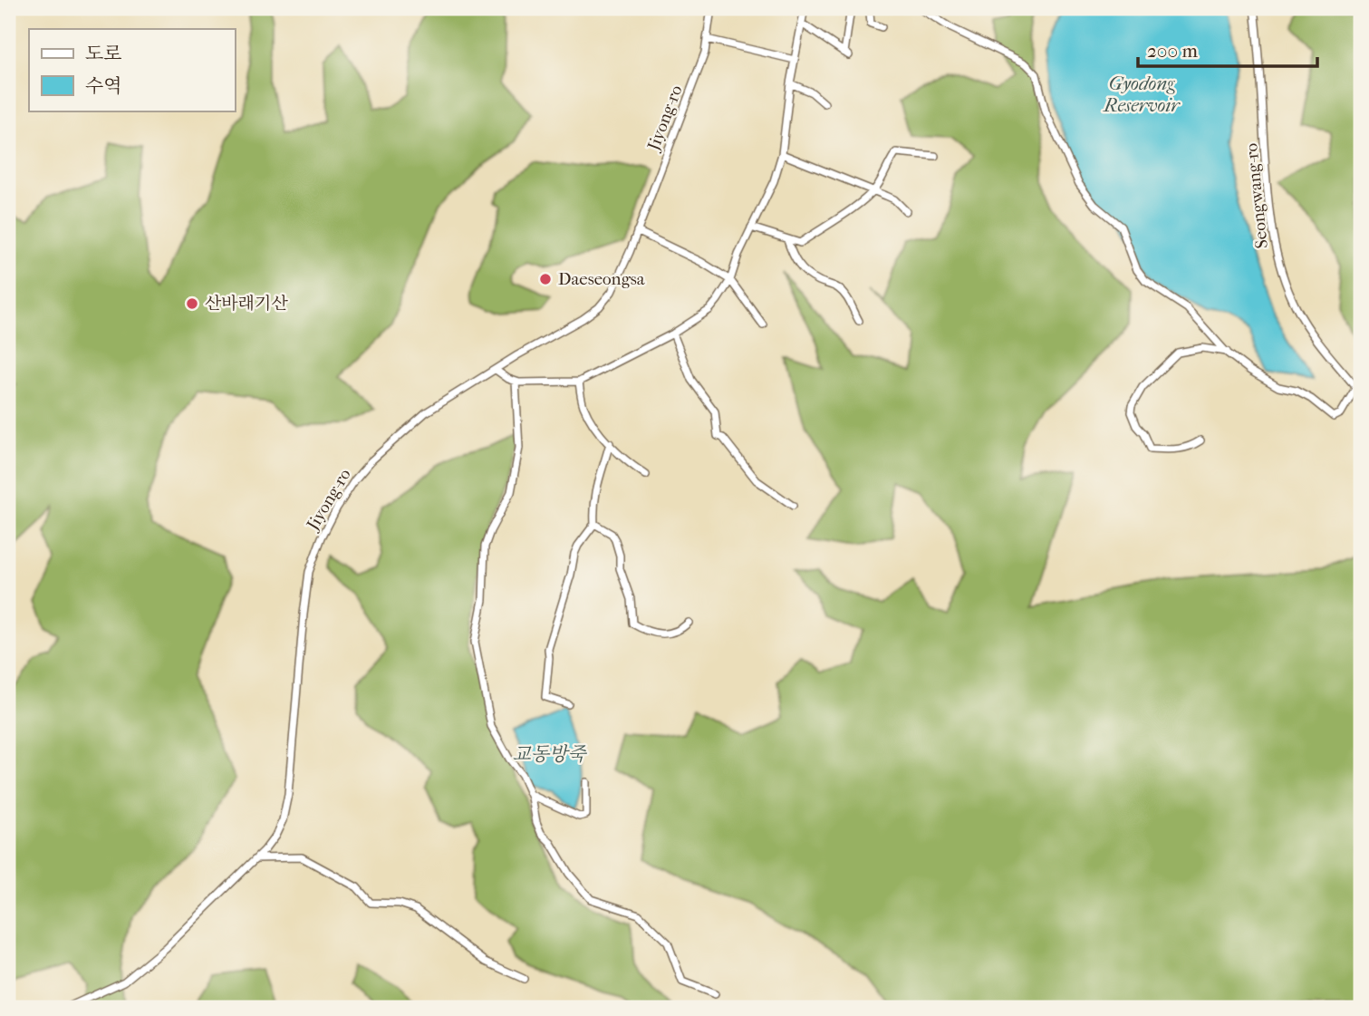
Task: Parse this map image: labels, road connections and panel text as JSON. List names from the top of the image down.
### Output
{
  "streets": {
    "street": ["Jiyong-ro", "Seongwang-ro"]
  },
  "water": ["Gyodong Reservoir", "교동방죽"],
  "places": ["Daeseongsa", "산바래기산"],
  "legend": ["도로", "수역"],
  "scale_bar": "200 m"
}
